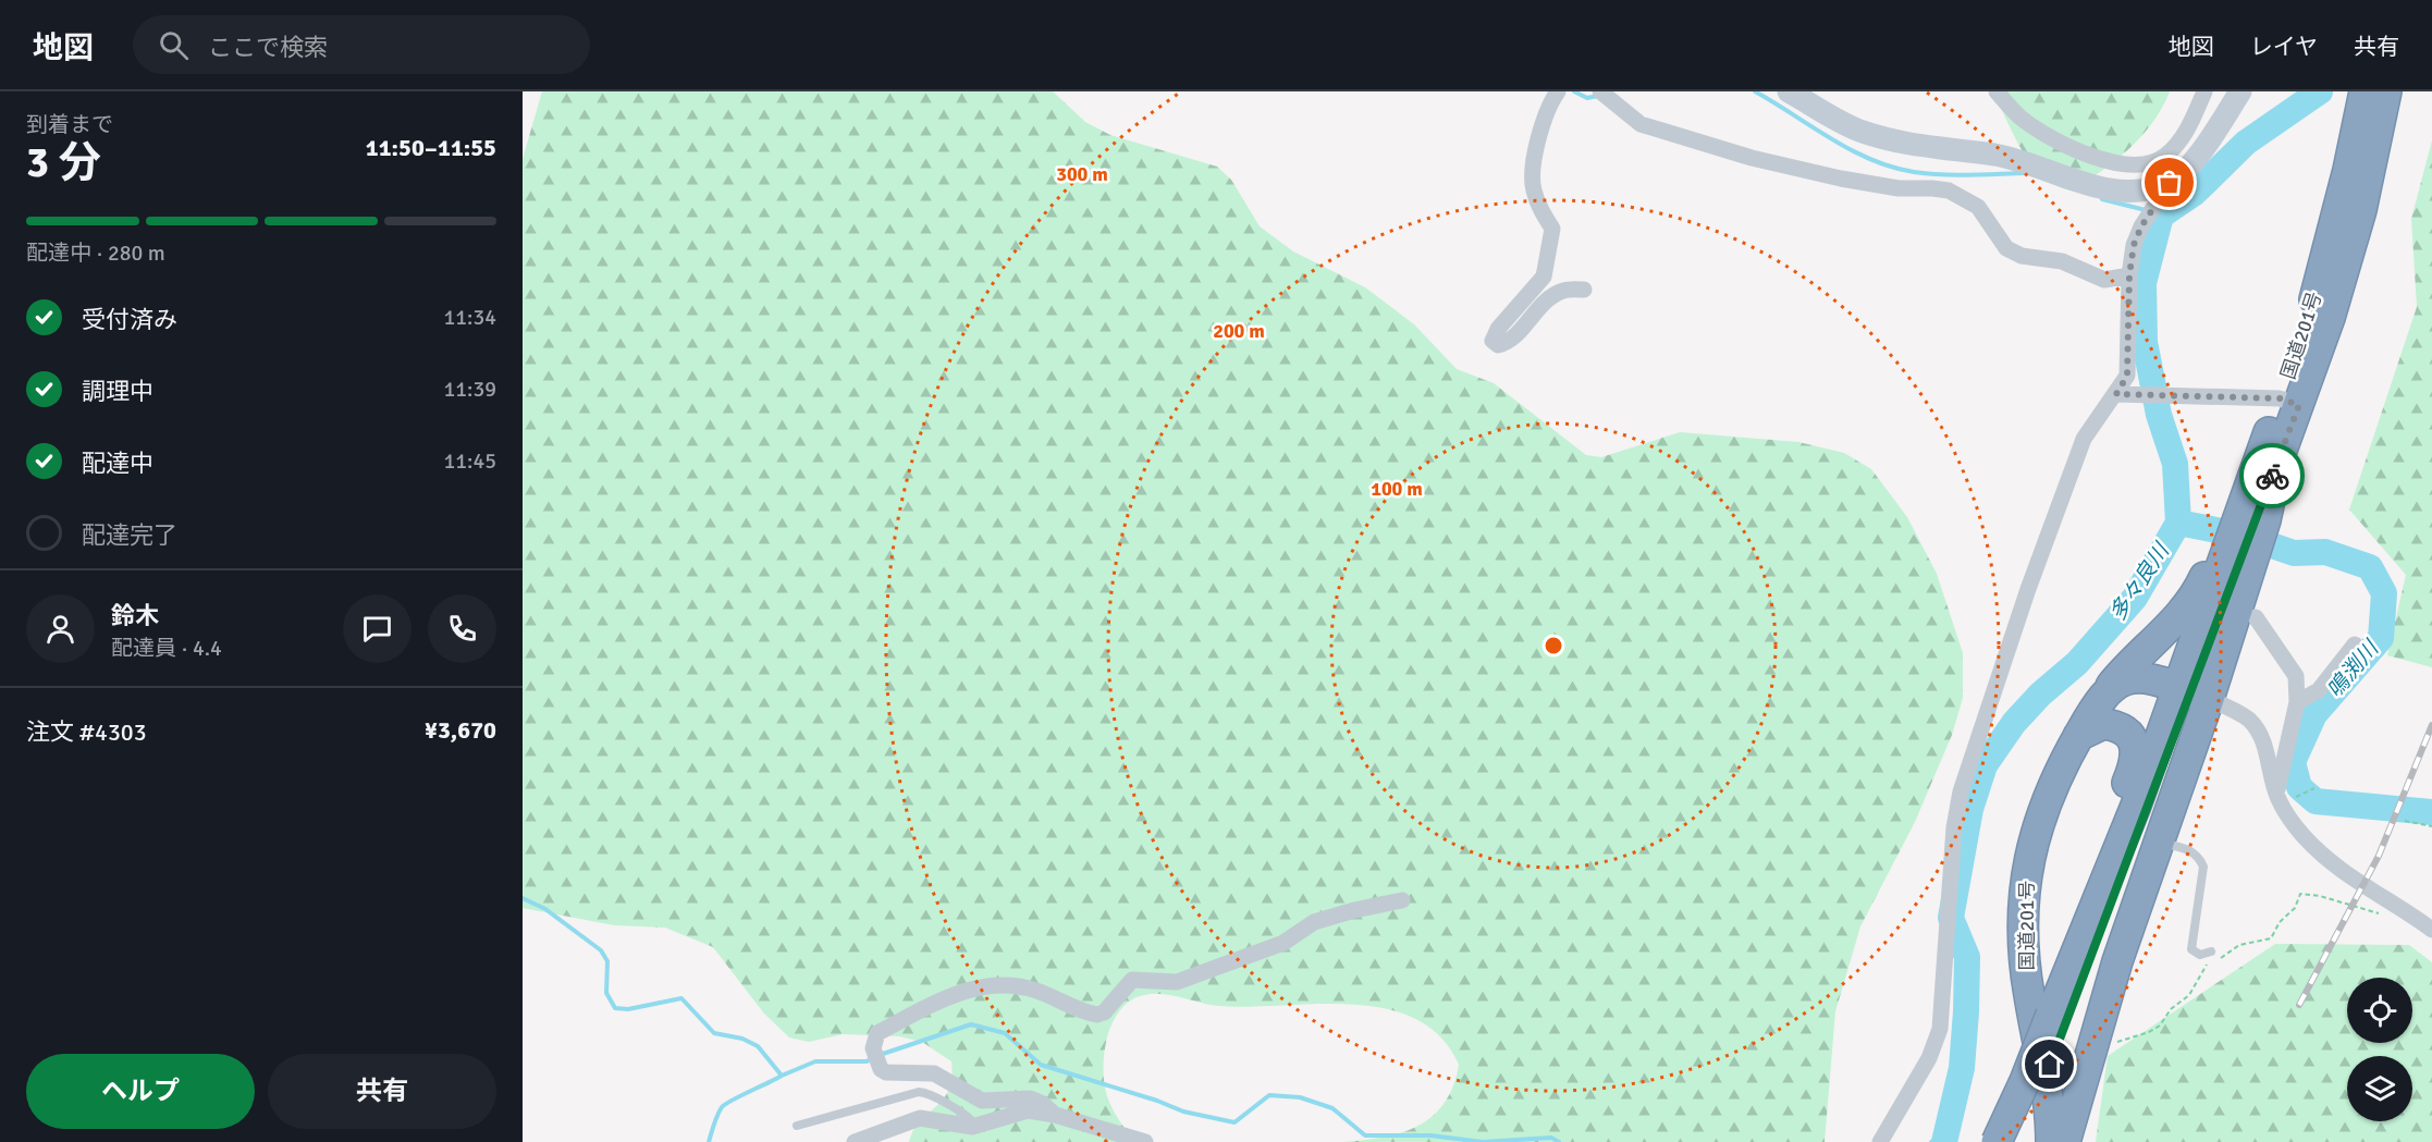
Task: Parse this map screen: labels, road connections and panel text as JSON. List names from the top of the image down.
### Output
{
  "streets": {
    "highway": ["国道201号"]
  },
  "water": ["多々良川", "鳴渕川"],
  "page": {
    "header": "地図",
    "search": "ここで検索",
    "nav": ["地図", "レイヤ", "共有"],
    "heading": ["3 分", "到着まで", "11:50–11:55"],
    "panel": [
      "鈴木",
      "配達員 · 4.4",
      "注文 #4303",
      "¥3,670"
    ],
    "bar": "配達中 · 280 m",
    "list": [
      ["受付済み", "11:34"],
      ["調理中", "11:39"],
      ["配達中", "11:45"],
      "配達完了"
    ],
    "buttons": ["ヘルプ", "共有"]
  },
  "rings": ["300 m", "200 m", "100 m"]
}
